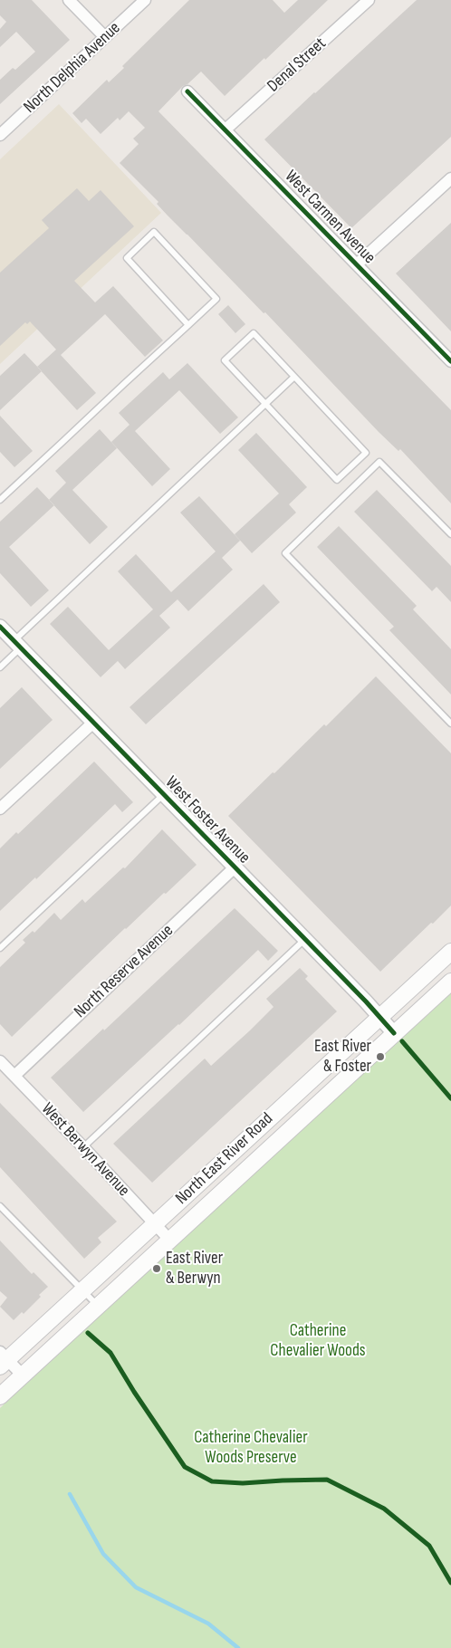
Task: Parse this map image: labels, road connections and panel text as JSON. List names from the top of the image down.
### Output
{
  "streets": {
    "main road": ["North East River Road"],
    "street": [
      "Denal Street",
      "North Delphia Avenue",
      "West Carmen Avenue",
      "West Foster Avenue",
      "North Reserve Avenue",
      "West Berwyn Avenue"
    ]
  },
  "crossings": [
    ["Denal Street", "West Carmen Avenue"],
    ["West Foster Avenue", "North Reserve Avenue"],
    ["West Foster Avenue", "North East River Road"],
    ["North Reserve Avenue", "West Berwyn Avenue"],
    ["West Berwyn Avenue", "North East River Road"]
  ],
  "parks": ["Catherine Chevalier Woods", "Catherine Chevalier Woods Preserve"],
  "places": ["East River & Foster", "East River & Berwyn"]
}
